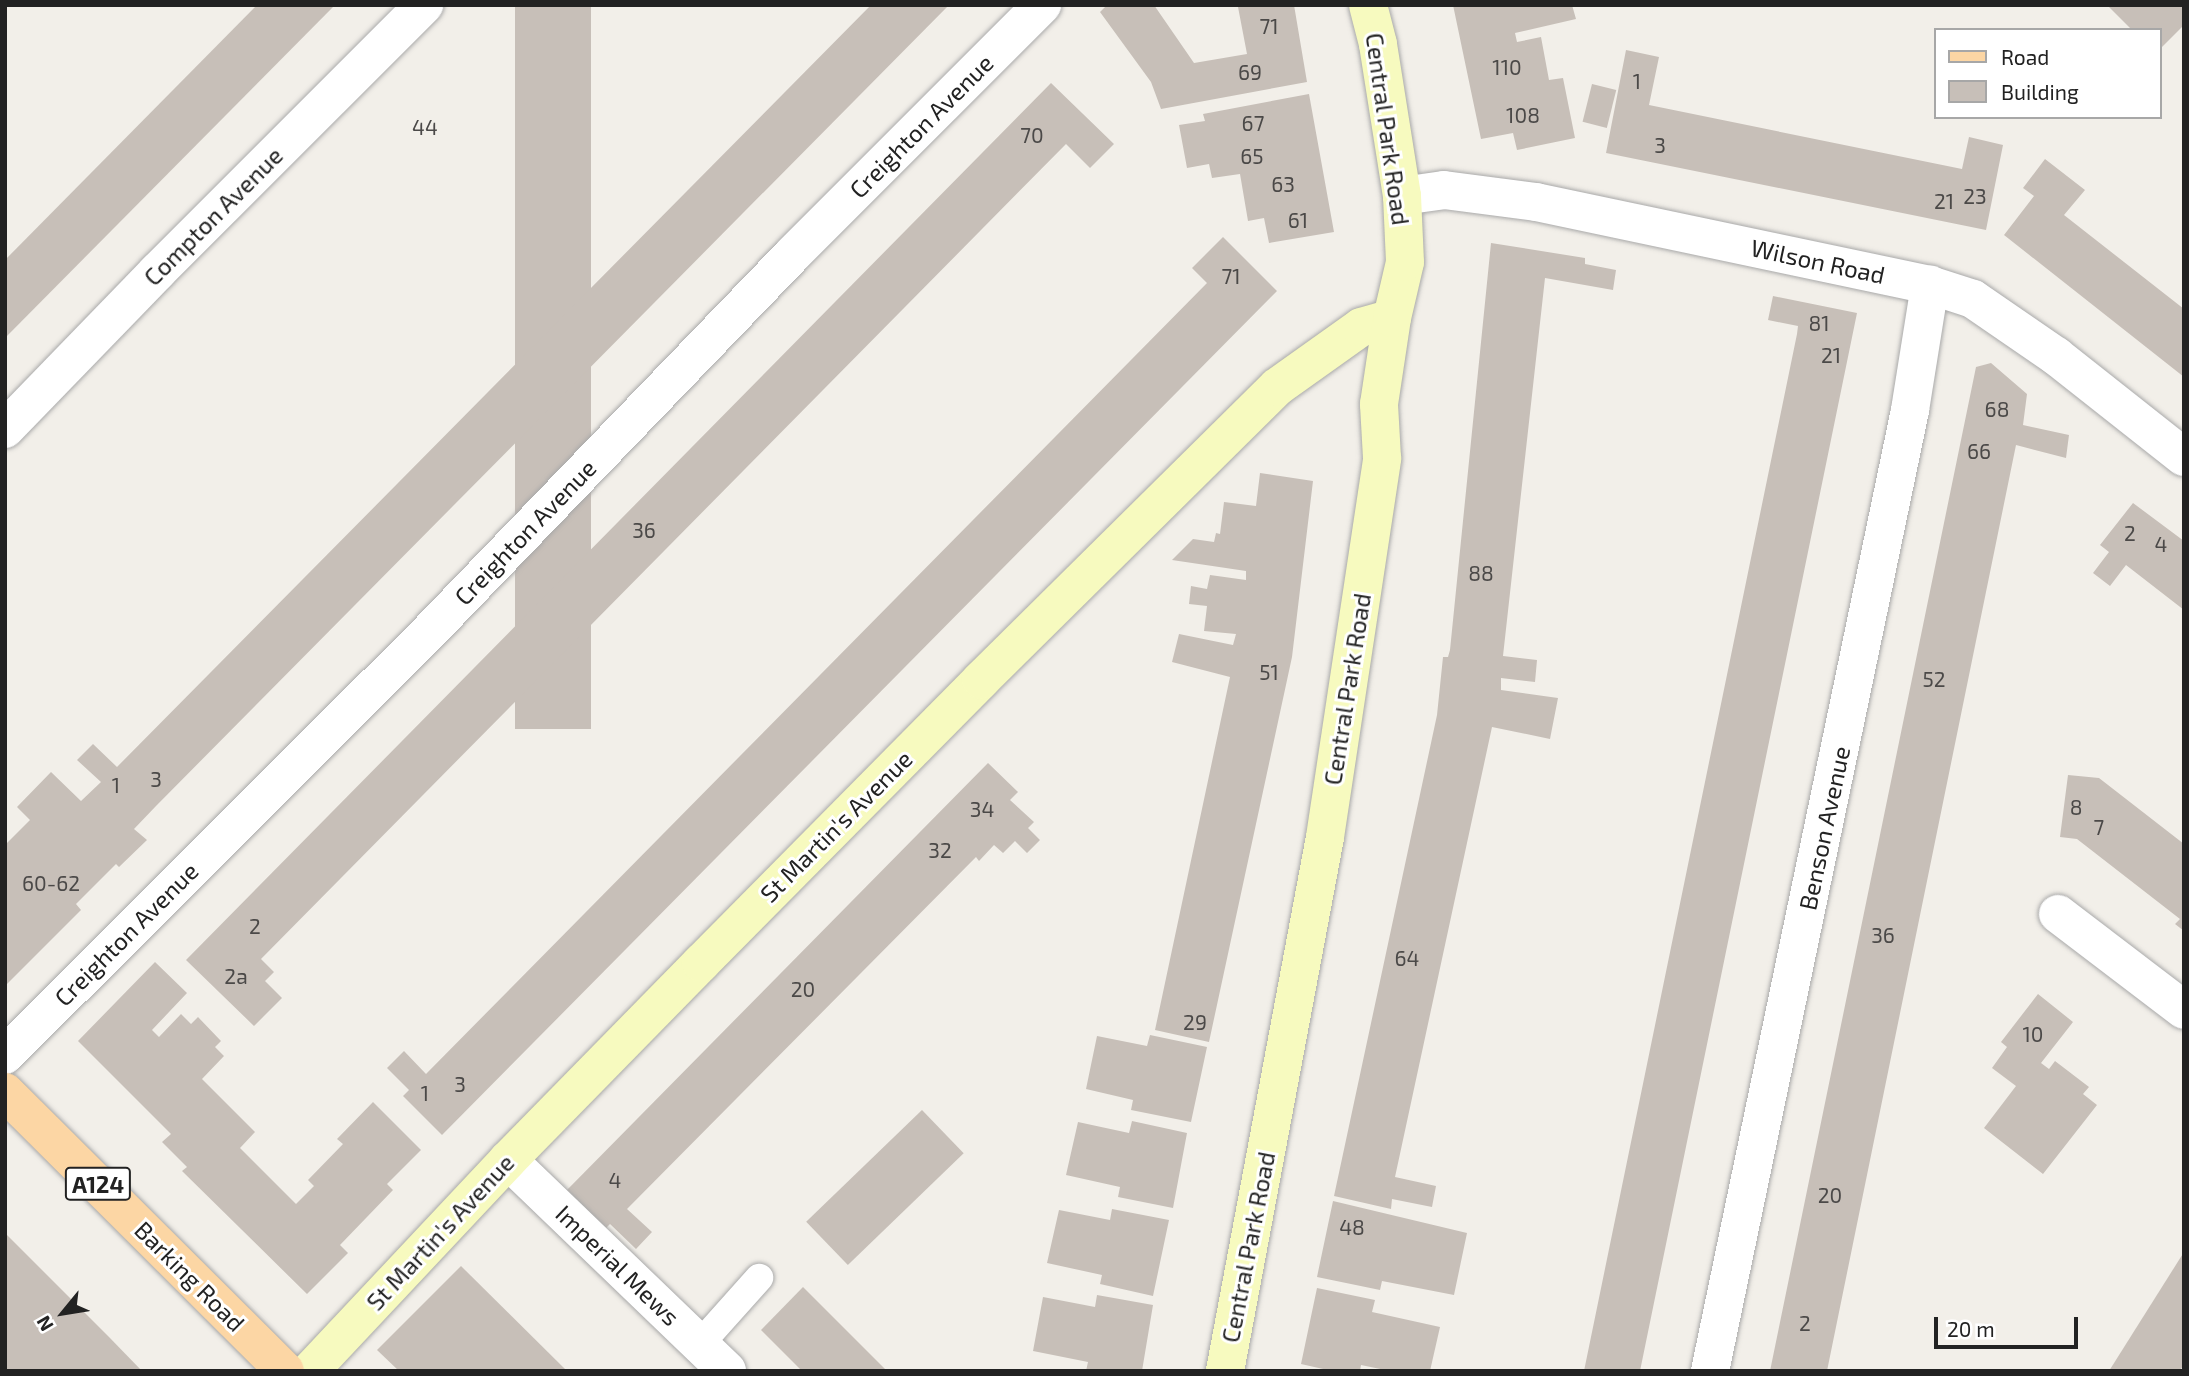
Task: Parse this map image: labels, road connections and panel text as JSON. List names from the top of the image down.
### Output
{
  "streets": {
    "main road": [
      "Central Park Road",
      "St Martin's Avenue",
      "A124",
      "Barking Road"
    ],
    "street": [
      "Creighton Avenue",
      "Compton Avenue",
      "Wilson Road",
      "Benson Avenue",
      "Imperial Mews"
    ]
  },
  "crossings": [
    ["Central Park Road", "Wilson Road"],
    ["Central Park Road", "St Martin's Avenue"],
    ["Wilson Road", "Benson Avenue"],
    ["St Martin's Avenue", "Imperial Mews"]
  ],
  "house_numbers": [
    "71",
    "110",
    "69",
    "1",
    "108",
    "67",
    "44",
    "70",
    "3",
    "65",
    "63",
    "23",
    "21",
    "61",
    "71",
    "81",
    "21",
    "68",
    "66",
    "36",
    "2",
    "4",
    "88",
    "51",
    "52",
    "3",
    "1",
    "8",
    "34",
    "7",
    "32",
    "60-62",
    "2",
    "36",
    "64",
    "2a",
    "20",
    "29",
    "10",
    "3",
    "1",
    "4",
    "20",
    "48",
    "2"
  ],
  "legend": ["Road", "Building"],
  "scale_bar": "20 m",
  "north": "bottom left"
}
